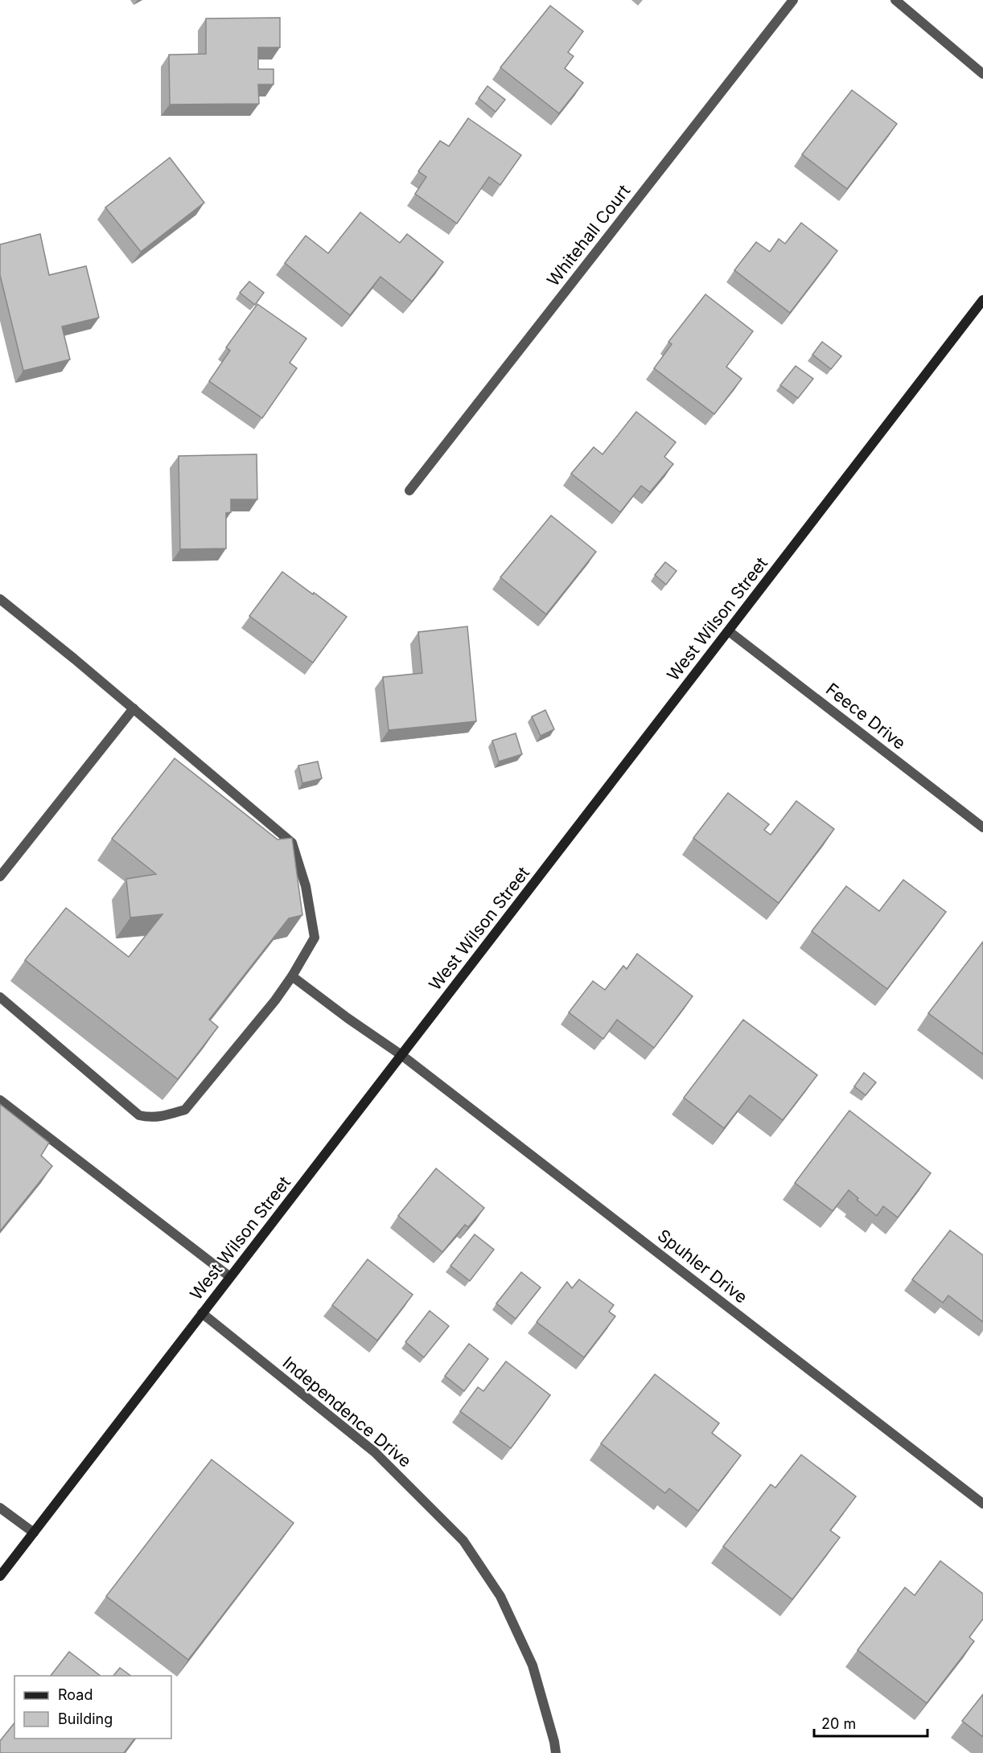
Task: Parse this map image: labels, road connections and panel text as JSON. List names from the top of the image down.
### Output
{
  "streets": {
    "main road": ["West Wilson Street"],
    "street": [
      "Whitehall Court",
      "Feece Drive",
      "Spuhler Drive",
      "Independence Drive"
    ]
  },
  "crossings": [
    ["West Wilson Street", "Feece Drive"],
    ["West Wilson Street", "Spuhler Drive"],
    ["West Wilson Street", "Independence Drive"]
  ],
  "legend": ["Road", "Building"],
  "scale_bar": "20 m"
}
